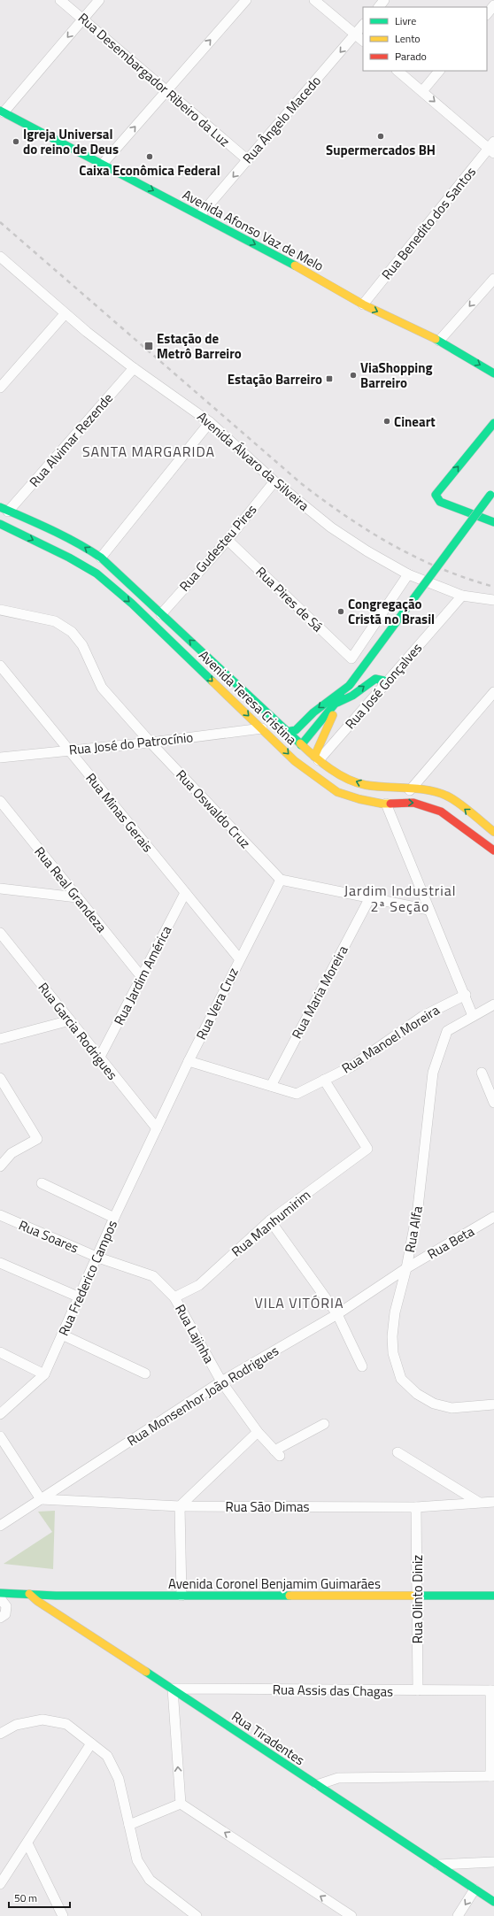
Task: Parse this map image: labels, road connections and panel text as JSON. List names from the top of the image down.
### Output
{
  "streets": {
    "main road": [
      "Avenida Afonso Vaz de Melo",
      "Avenida Teresa Cristina",
      "Avenida Coronel Benjamim Guimarães",
      "Rua Tiradentes"
    ],
    "street": [
      "Rua Desembargador Ribeiro da Luz",
      "Rua Ângelo Macedo",
      "Rua Benedito dos Santos",
      "Rua Alvimar Rezende",
      "Avenida Álvaro da Silveira",
      "Rua Gudesteu Pires",
      "Rua Pires de Sá",
      "Rua José Gonçalves",
      "Rua José do Patrocínio",
      "Rua Oswaldo Cruz",
      "Rua Minas Gerais",
      "Rua Real Grandeza",
      "Rua Jardim América",
      "Rua Maria Moreira",
      "Rua Vera Cruz",
      "Rua Garcia Rodrigues",
      "Rua Manoel Moreira",
      "Rua Manhumirim",
      "Rua Alfa",
      "Rua Soares",
      "Rua Beta",
      "Rua Frederico Campos",
      "Rua Lajinha",
      "Rua Monsenhor João Rodrigues",
      "Rua São Dimas",
      "Rua Olinto Diniz",
      "Rua Assis das Chagas"
    ]
  },
  "crossings": [
    ["Rua Desembargador Ribeiro da Luz", "Rua Ângelo Macedo"],
    ["Rua Ângelo Macedo", "Avenida Afonso Vaz de Melo"],
    ["Rua Benedito dos Santos", "Avenida Afonso Vaz de Melo"],
    ["Rua Alvimar Rezende", "Avenida Álvaro da Silveira"],
    ["Rua Alvimar Rezende", "Avenida Teresa Cristina"],
    ["Avenida Álvaro da Silveira", "Rua Gudesteu Pires"],
    ["Avenida Álvaro da Silveira", "Rua Pires de Sá"],
    ["Avenida Álvaro da Silveira", "Rua José Gonçalves"],
    ["Rua Gudesteu Pires", "Rua Pires de Sá"],
    ["Rua Gudesteu Pires", "Avenida Teresa Cristina"],
    ["Rua José Gonçalves", "Avenida Teresa Cristina"],
    ["Avenida Teresa Cristina", "Rua José do Patrocínio"],
    ["Rua José do Patrocínio", "Rua Oswaldo Cruz"],
    ["Rua José do Patrocínio", "Rua Minas Gerais"],
    ["Rua Oswaldo Cruz", "Rua Vera Cruz"],
    ["Rua Minas Gerais", "Rua Jardim América"],
    ["Rua Minas Gerais", "Rua Vera Cruz"],
    ["Rua Real Grandeza", "Rua Jardim América"],
    ["Rua Jardim América", "Rua Garcia Rodrigues"],
    ["Rua Maria Moreira", "Rua Manoel Moreira"],
    ["Rua Vera Cruz", "Rua Garcia Rodrigues"],
    ["Rua Vera Cruz", "Rua Frederico Campos"],
    ["Rua Garcia Rodrigues", "Rua Frederico Campos"],
    ["Rua Manoel Moreira", "Rua Manhumirim"],
    ["Rua Manhumirim", "Rua Soares"],
    ["Rua Manhumirim", "Rua Lajinha"],
    ["Rua Alfa", "Rua Beta"],
    ["Rua Alfa", "Rua Monsenhor João Rodrigues"],
    ["Rua Soares", "Rua Frederico Campos"],
    ["Rua Soares", "Rua Lajinha"],
    ["Rua Beta", "Rua Monsenhor João Rodrigues"],
    ["Rua Lajinha", "Rua Monsenhor João Rodrigues"],
    ["Rua Monsenhor João Rodrigues", "Rua São Dimas"],
    ["Rua São Dimas", "Rua Olinto Diniz"],
    ["Avenida Coronel Benjamim Guimarães", "Rua Olinto Diniz"],
    ["Avenida Coronel Benjamim Guimarães", "Rua Tiradentes"],
    ["Rua Olinto Diniz", "Rua Assis das Chagas"],
    ["Rua Assis das Chagas", "Rua Tiradentes"]
  ],
  "one_way": ["Rua Ângelo Macedo", "Avenida Afonso Vaz de Melo"],
  "districts": ["SANTA MARGARIDA", "Jardim Industrial 2ª Seção", "VILA VITÓRIA"],
  "places": {
    "other": [
      "Supermercados BH",
      "Igreja Universal do reino de Deus",
      "Caixa Econômica Federal",
      "ViaShopping Barreiro",
      "Cineart",
      "Congregação Cristã no Brasil"
    ],
    "transit": ["Estação de Metrô Barreiro", "Estação Barreiro"]
  },
  "legend": ["Livre", "Lento", "Parado"],
  "scale_bar": "50 m"
}
